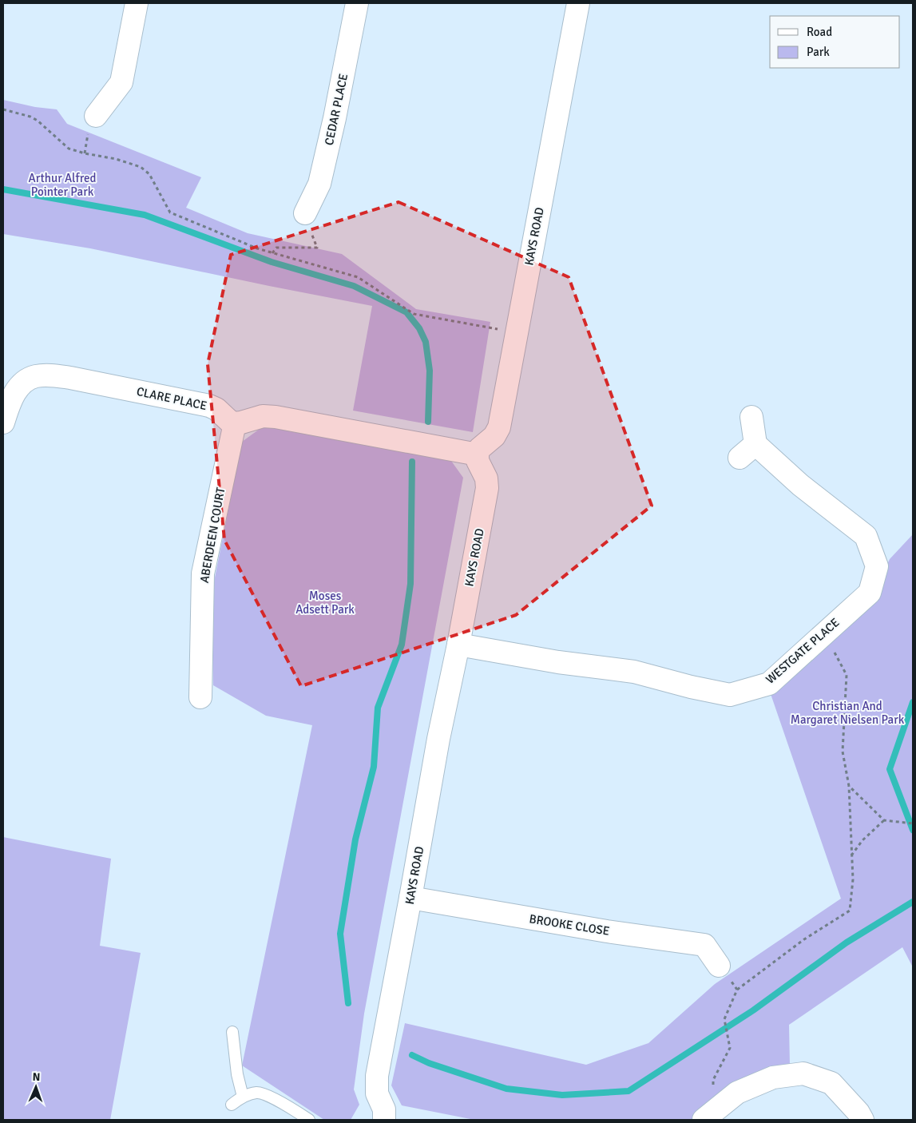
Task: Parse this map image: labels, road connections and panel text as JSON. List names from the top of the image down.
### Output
{
  "streets": {
    "street": [
      "CEDAR PLACE",
      "KAYS ROAD",
      "CLARE PLACE",
      "ABERDEEN COURT",
      "WESTGATE PLACE",
      "BROOKE CLOSE"
    ]
  },
  "crossings": [
    ["KAYS ROAD", "WESTGATE PLACE"],
    ["KAYS ROAD", "BROOKE CLOSE"],
    ["CLARE PLACE", "ABERDEEN COURT"]
  ],
  "parks": ["Arthur Alfred Pointer Park", "Moses Adsett Park", "Christian And Margaret Nielsen Park"],
  "legend": ["Road", "Park"],
  "north": "top"
}
